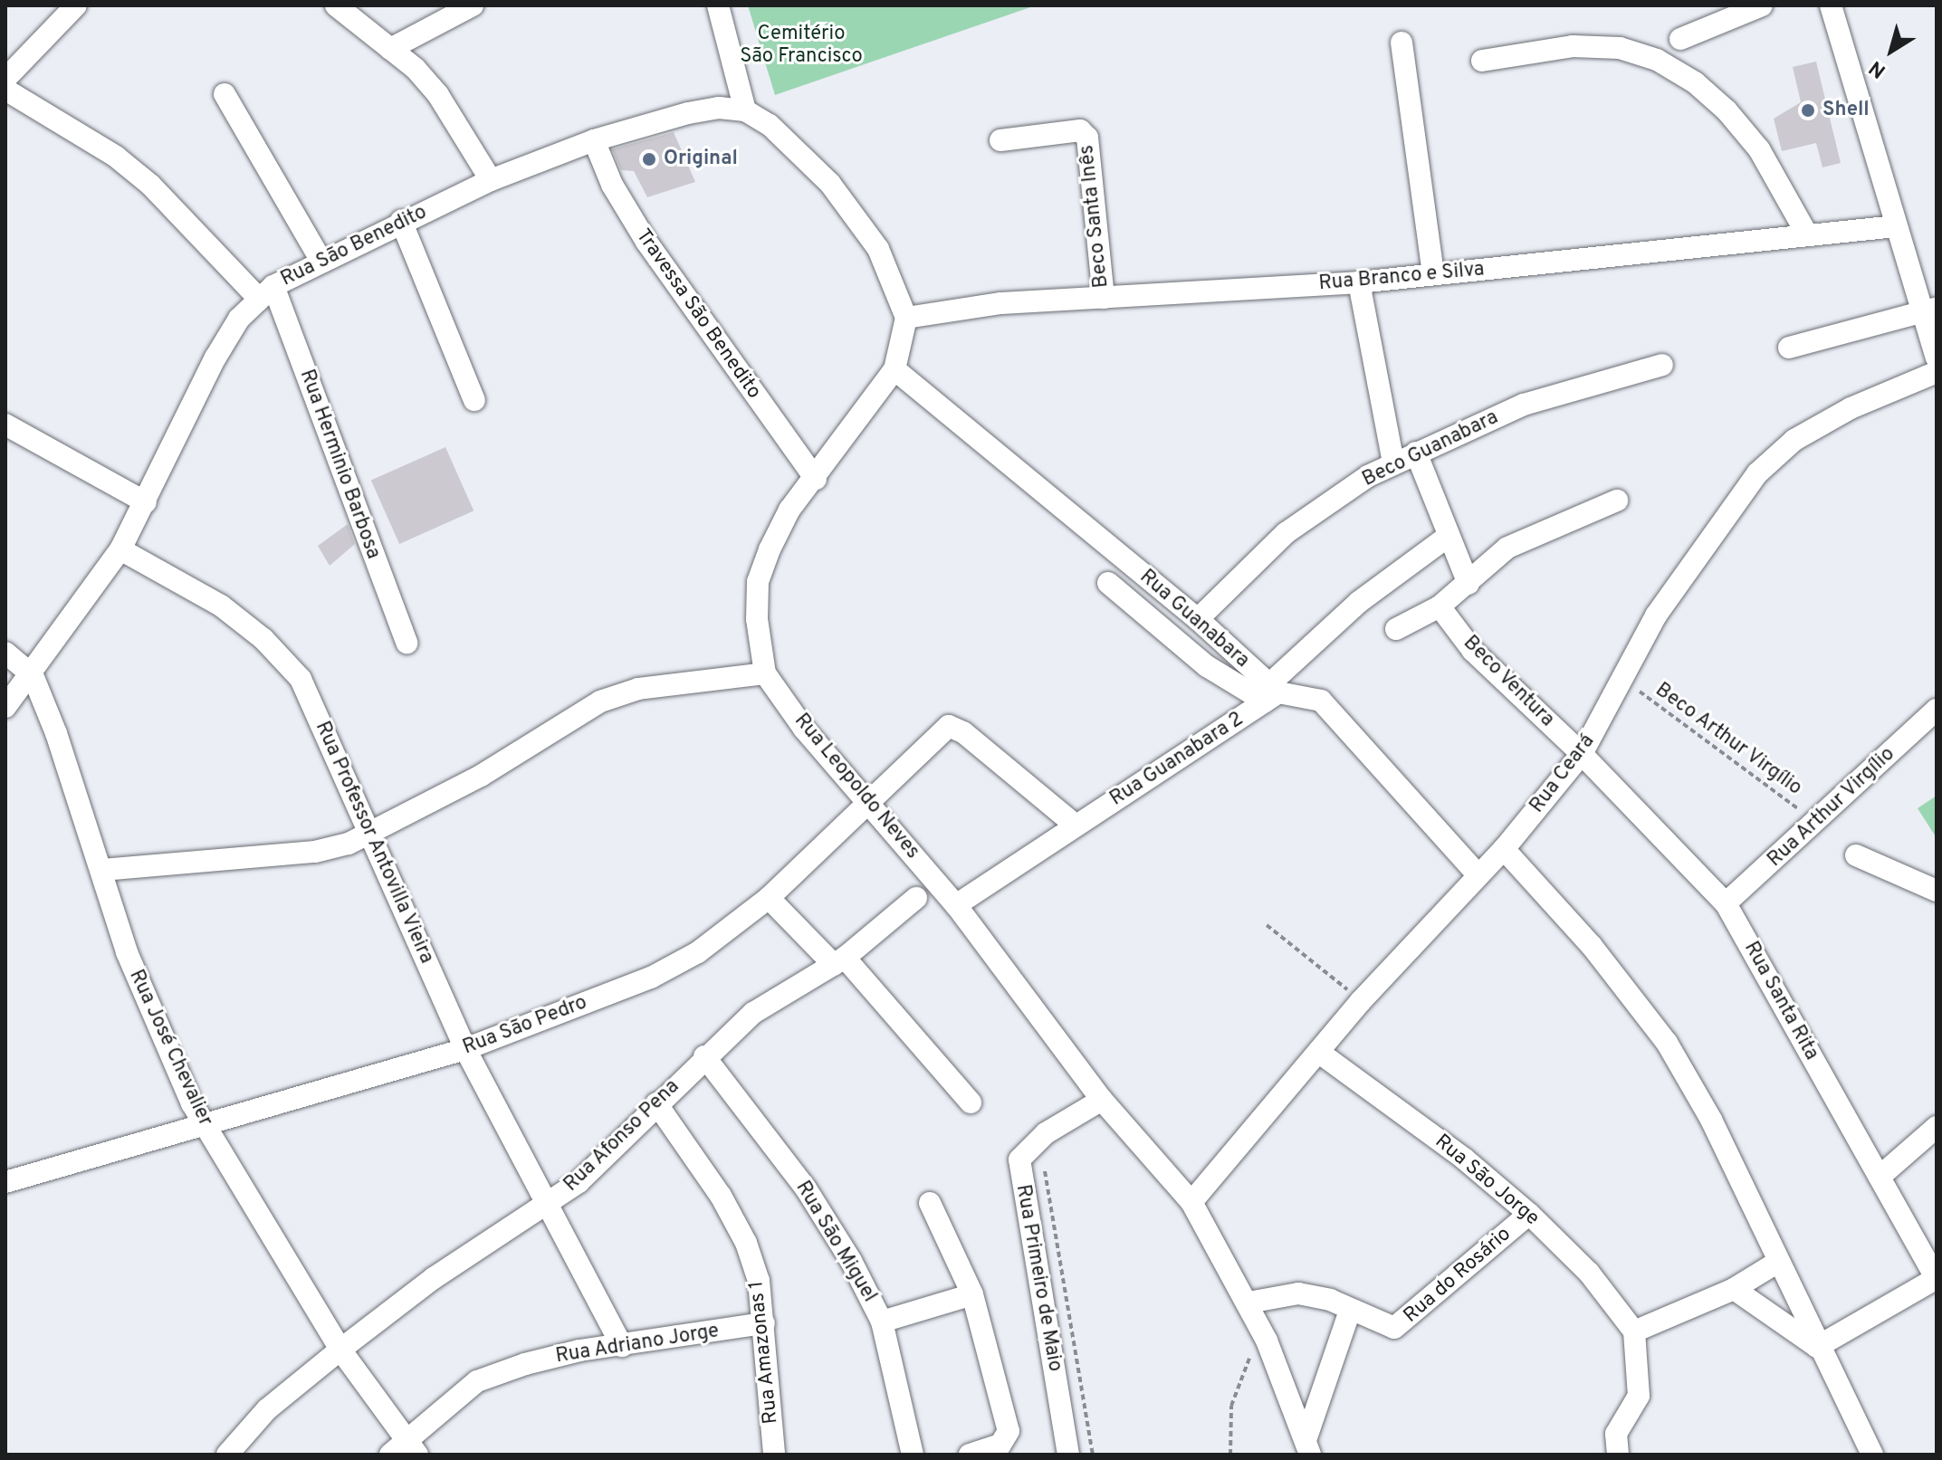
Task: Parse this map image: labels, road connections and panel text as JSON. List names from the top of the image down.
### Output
{
  "streets": {
    "street": [
      "Beco Santa Inês",
      "Rua São Benedito",
      "Rua Branco e Silva",
      "Travessa São Benedito",
      "Beco Guanabara",
      "Rua Herminio Barbosa",
      "Rua Guanabara",
      "Beco Ventura",
      "Rua Guanabara 2",
      "Rua Ceará",
      "Rua Leopoldo Neves",
      "Rua Arthur Virgílio",
      "Rua Professor Antovilla Vieira",
      "Rua Santa Rita",
      "Rua São Pedro",
      "Rua José Chevalier",
      "Rua Afonso Pena",
      "Rua São Jorge",
      "Rua São Miguel",
      "Rua do Rosário",
      "Rua Primeiro de Maio",
      "Rua Adriano Jorge",
      "Rua Amazonas 1"
    ],
    "path": ["Beco Arthur Virgílio"]
  },
  "crossings": [
    ["Beco Santa Inês", "Rua Branco e Silva"],
    ["Rua São Benedito", "Travessa São Benedito"],
    ["Rua São Benedito", "Rua Herminio Barbosa"],
    ["Rua São Benedito", "Rua Professor Antovilla Vieira"],
    ["Rua São Benedito", "Rua José Chevalier"],
    ["Rua Branco e Silva", "Rua Leopoldo Neves"],
    ["Travessa São Benedito", "Rua Leopoldo Neves"],
    ["Beco Guanabara", "Rua Guanabara"],
    ["Rua Guanabara", "Rua Guanabara 2"],
    ["Rua Guanabara", "Rua Leopoldo Neves"],
    ["Beco Ventura", "Rua Ceará"],
    ["Beco Ventura", "Rua Santa Rita"],
    ["Beco Arthur Virgílio", "Rua Ceará"],
    ["Beco Arthur Virgílio", "Rua Arthur Virgílio"],
    ["Rua Guanabara 2", "Rua Leopoldo Neves"],
    ["Rua Guanabara 2", "Rua São Pedro"],
    ["Rua Ceará", "Rua Leopoldo Neves"],
    ["Rua Ceará", "Rua Santa Rita"],
    ["Rua Ceará", "Rua São Jorge"],
    ["Rua Leopoldo Neves", "Rua São Pedro"],
    ["Rua Leopoldo Neves", "Rua do Rosário"],
    ["Rua Arthur Virgílio", "Rua Santa Rita"],
    ["Rua Professor Antovilla Vieira", "Rua São Pedro"],
    ["Rua Professor Antovilla Vieira", "Rua Afonso Pena"],
    ["Rua Professor Antovilla Vieira", "Rua Adriano Jorge"],
    ["Rua São Pedro", "Rua José Chevalier"],
    ["Rua José Chevalier", "Rua Afonso Pena"],
    ["Rua José Chevalier", "Rua Adriano Jorge"],
    ["Rua Afonso Pena", "Rua São Miguel"],
    ["Rua Afonso Pena", "Rua Amazonas 1"],
    ["Rua São Jorge", "Rua do Rosário"],
    ["Rua Adriano Jorge", "Rua Amazonas 1"]
  ],
  "parks": ["Cemitério São Francisco"],
  "places": ["Shell", "Original"],
  "north": "bottom left"
}
